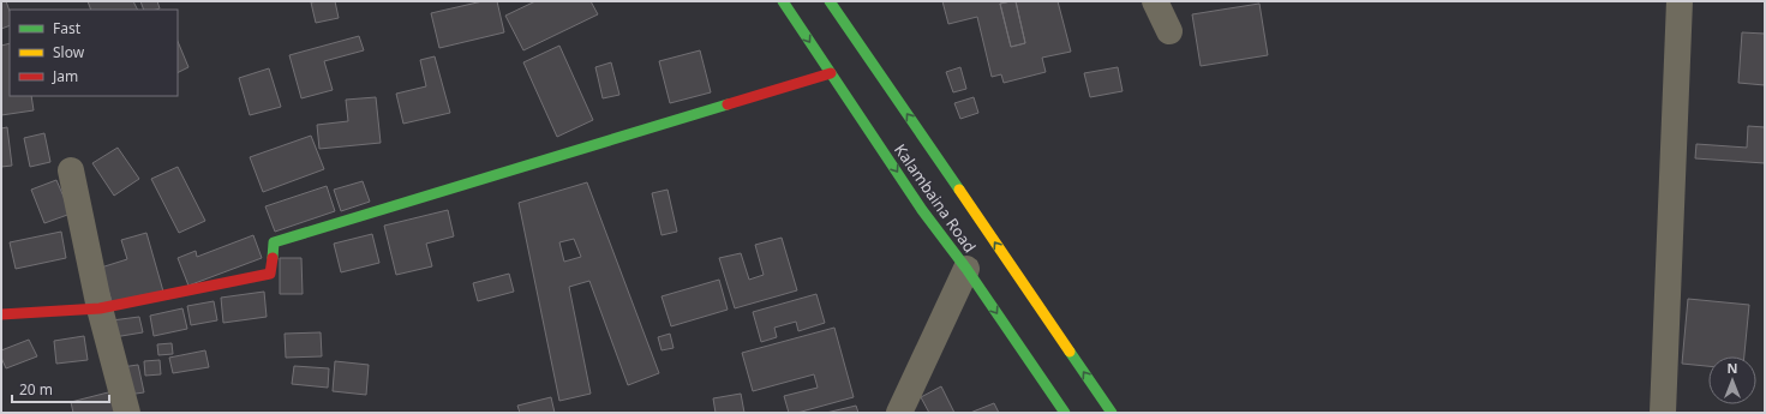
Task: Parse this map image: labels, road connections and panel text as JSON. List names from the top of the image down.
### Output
{
  "streets": {
    "main road": ["Kalambaina Road"]
  },
  "legend": ["Fast", "Slow", "Jam"],
  "scale_bar": "20 m",
  "north": "top"
}
